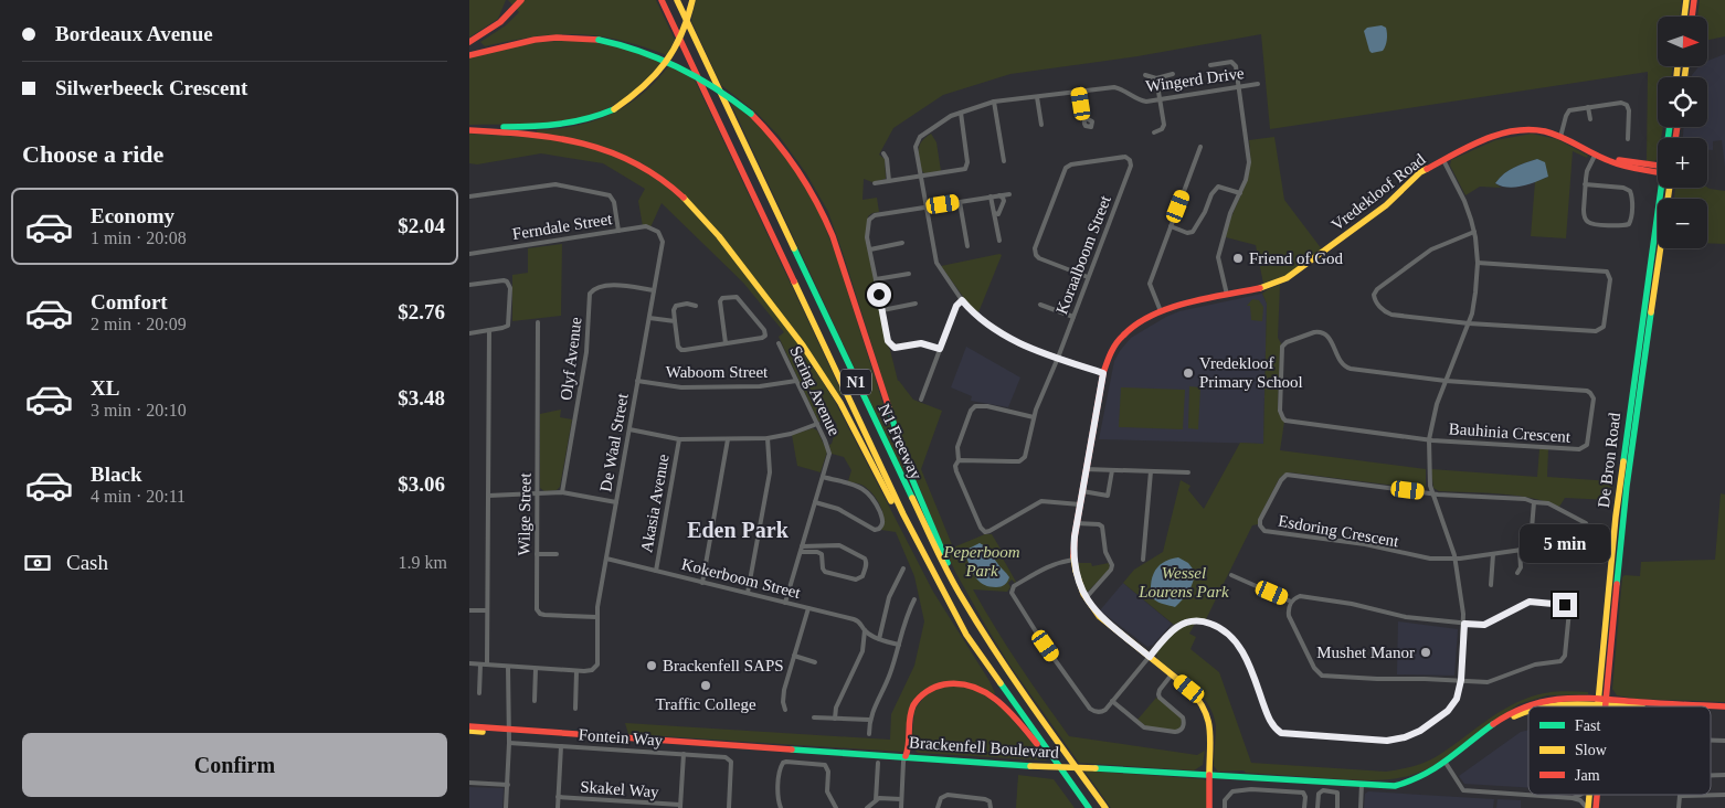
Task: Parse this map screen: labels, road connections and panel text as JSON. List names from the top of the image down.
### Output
{
  "streets": {
    "main road": [
      "Vredekloof Road",
      "N1",
      "N1 Freeway",
      "De Bron Road",
      "Brackenfell Boulevard"
    ],
    "street": [
      "Wingerd Drive",
      "Ferndale Street",
      "Koraalboom Street",
      "Olyf Avenue",
      "Waboom Street",
      "Sering Avenue",
      "Bauhinia Crescent",
      "De Waal Street",
      "Akasia Avenue",
      "Wilge Street",
      "Esdoring Crescent",
      "Kokerboom Street",
      "Fontein Way",
      "Skakel Way"
    ]
  },
  "crossings": [
    ["Wingerd Drive", "Vredekloof Road"],
    ["Wingerd Drive", "Koraalboom Street"],
    ["Vredekloof Road", "Brackenfell Boulevard"],
    ["Ferndale Street", "De Waal Street"],
    ["Olyf Avenue", "De Waal Street"],
    ["Waboom Street", "Sering Avenue"],
    ["Waboom Street", "De Waal Street"],
    ["De Waal Street", "Wilge Street"],
    ["De Waal Street", "Kokerboom Street"],
    ["De Bron Road", "Brackenfell Boulevard"],
    ["Akasia Avenue", "Kokerboom Street"]
  ],
  "districts": ["Eden Park"],
  "parks": ["Peperboom Park", "Wessel Lourens Park"],
  "places": [
    "Friend of God",
    "Vredekloof Primary School",
    "Mushet Manor",
    "Brackenfell SAPS",
    "Traffic College"
  ],
  "legend": ["Fast", "Slow", "Jam"],
  "north": "right",
  "page": {
    "banner": ["Bordeaux Avenue", "Silwerbeeck Crescent"],
    "map_buttons": ["+", "−"],
    "heading": "Choose a ride",
    "list": [
      {
        "name": "Economy",
        "note": "1 min · 20:08",
        "value": "$2.04"
      },
      {
        "name": "Comfort",
        "note": "2 min · 20:09",
        "value": "$2.76"
      },
      {
        "name": "XL",
        "note": "3 min · 20:10",
        "value": "$3.48"
      },
      {
        "name": "Black",
        "note": "4 min · 20:11",
        "value": "$3.06"
      }
    ],
    "bubble": "5 min",
    "pay": ["Cash", "1.9 km"],
    "buttons": "Confirm"
  }
}
